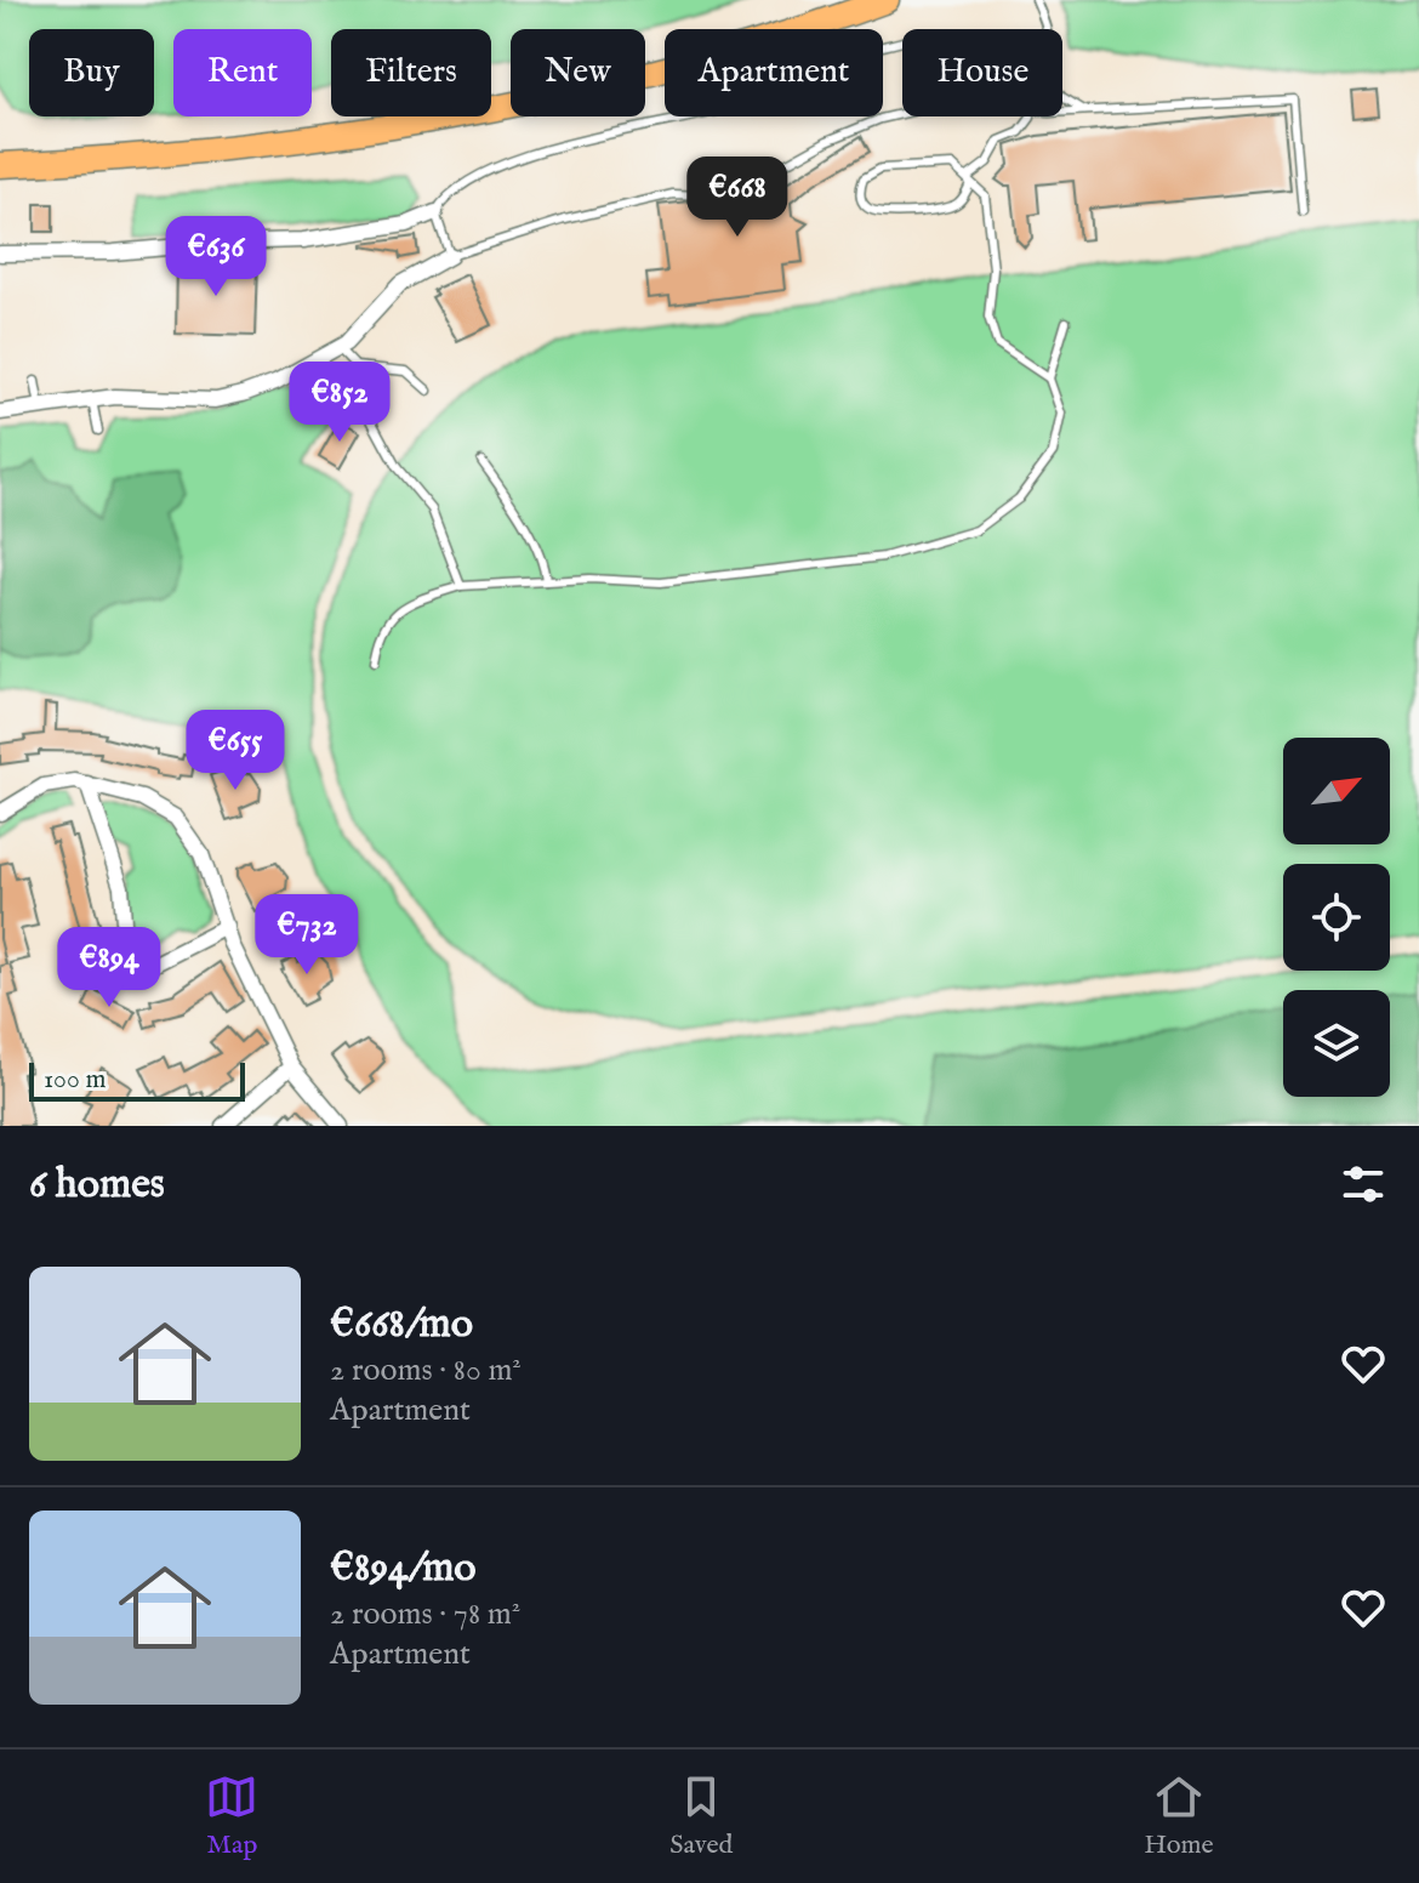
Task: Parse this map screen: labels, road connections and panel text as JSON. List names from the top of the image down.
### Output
{
  "scale_bar": "100 m",
  "north": "top right",
  "page": {
    "chip": [
      "Buy",
      "Rent",
      "Filters",
      "New",
      "Apartment",
      "House"
    ],
    "price": [
      "€668",
      "€636",
      "€852",
      "€655",
      "€732",
      "€894"
    ],
    "scale": "100 m",
    "heading": "6 homes",
    "list": [
      {
        "name": "€668/mo",
        "note": "2 rooms · 80 m² · Apartment"
      },
      {
        "name": "€894/mo",
        "note": "2 rooms · 78 m² · Apartment"
      }
    ],
    "tabs": ["Map", "Saved", "Home"]
  }
}
